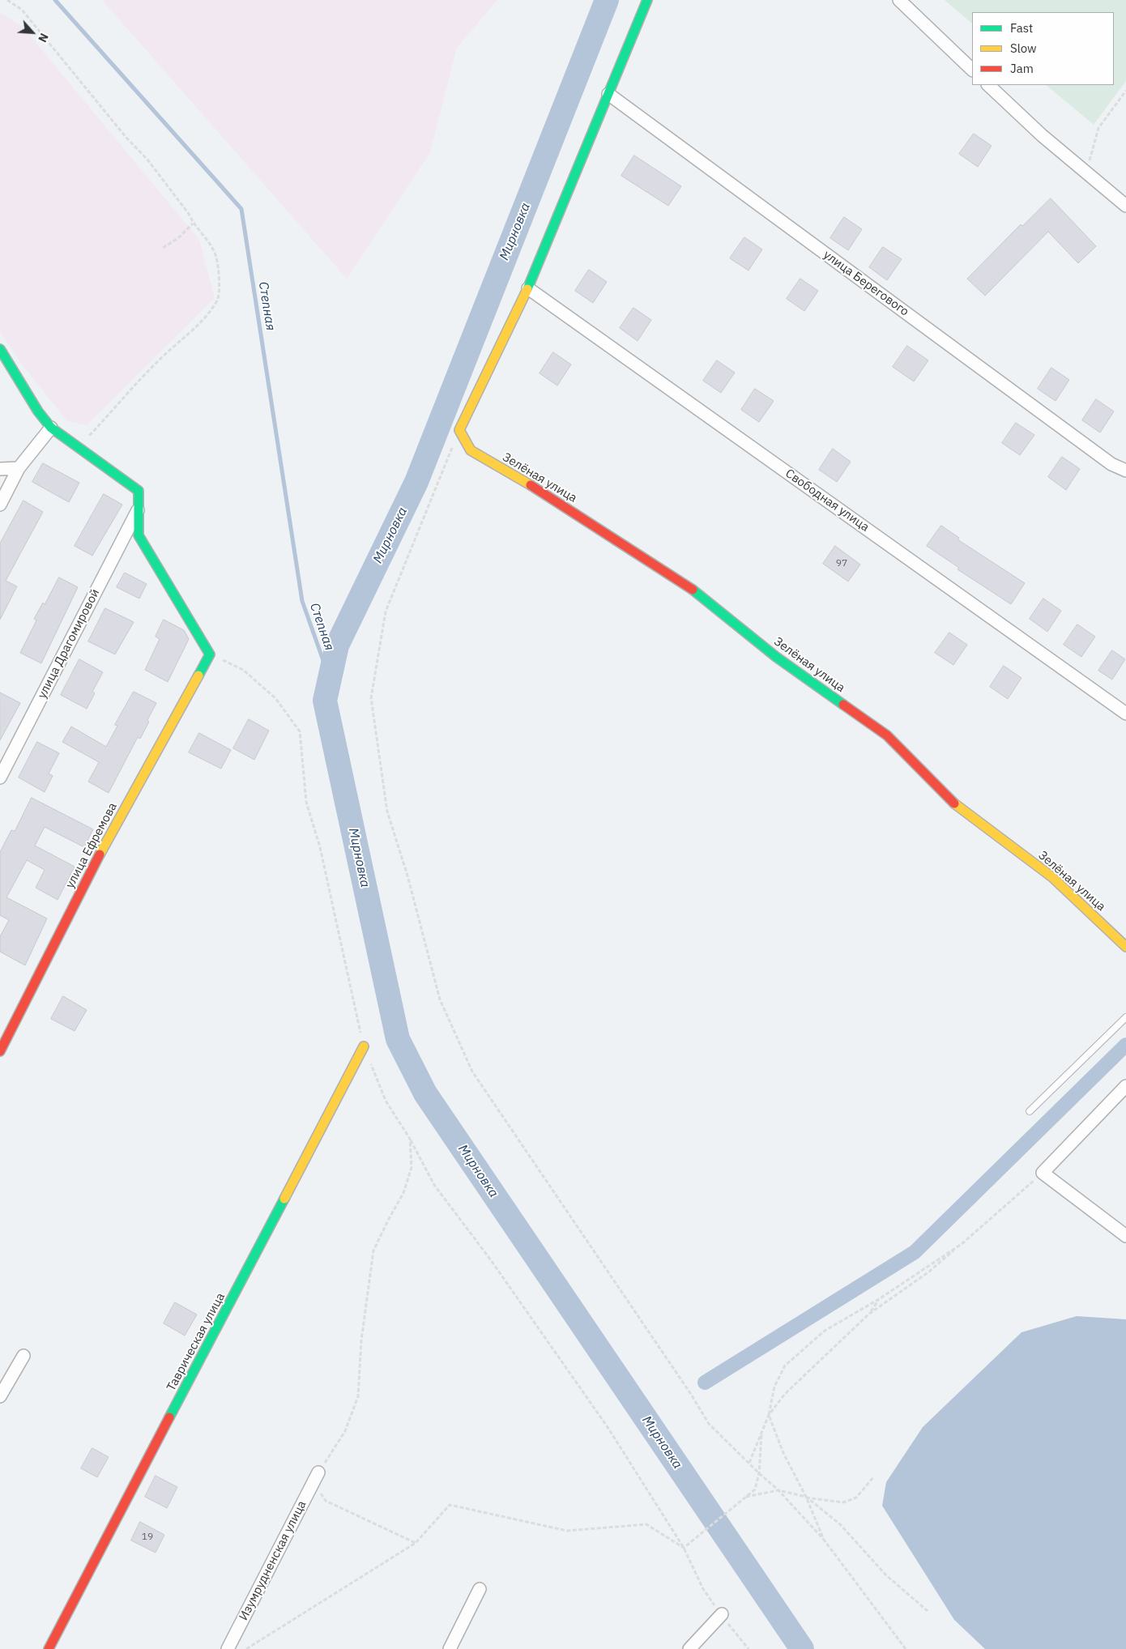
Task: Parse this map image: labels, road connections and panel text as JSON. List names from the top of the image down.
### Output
{
  "streets": {
    "street": [
      "улица Берегового",
      "Зелёная улица",
      "Свободная улица",
      "улица Драгомировой",
      "улица Ефремова",
      "Таврическая улица",
      "Изумрудненская улица"
    ]
  },
  "crossings": [
    ["улица Драгомировой", "улица Ефремова"]
  ],
  "water": ["Мирновка", "Степная"],
  "house_numbers": ["97", "19"],
  "legend": ["Fast", "Slow", "Jam"],
  "north": "bottom right"
}
